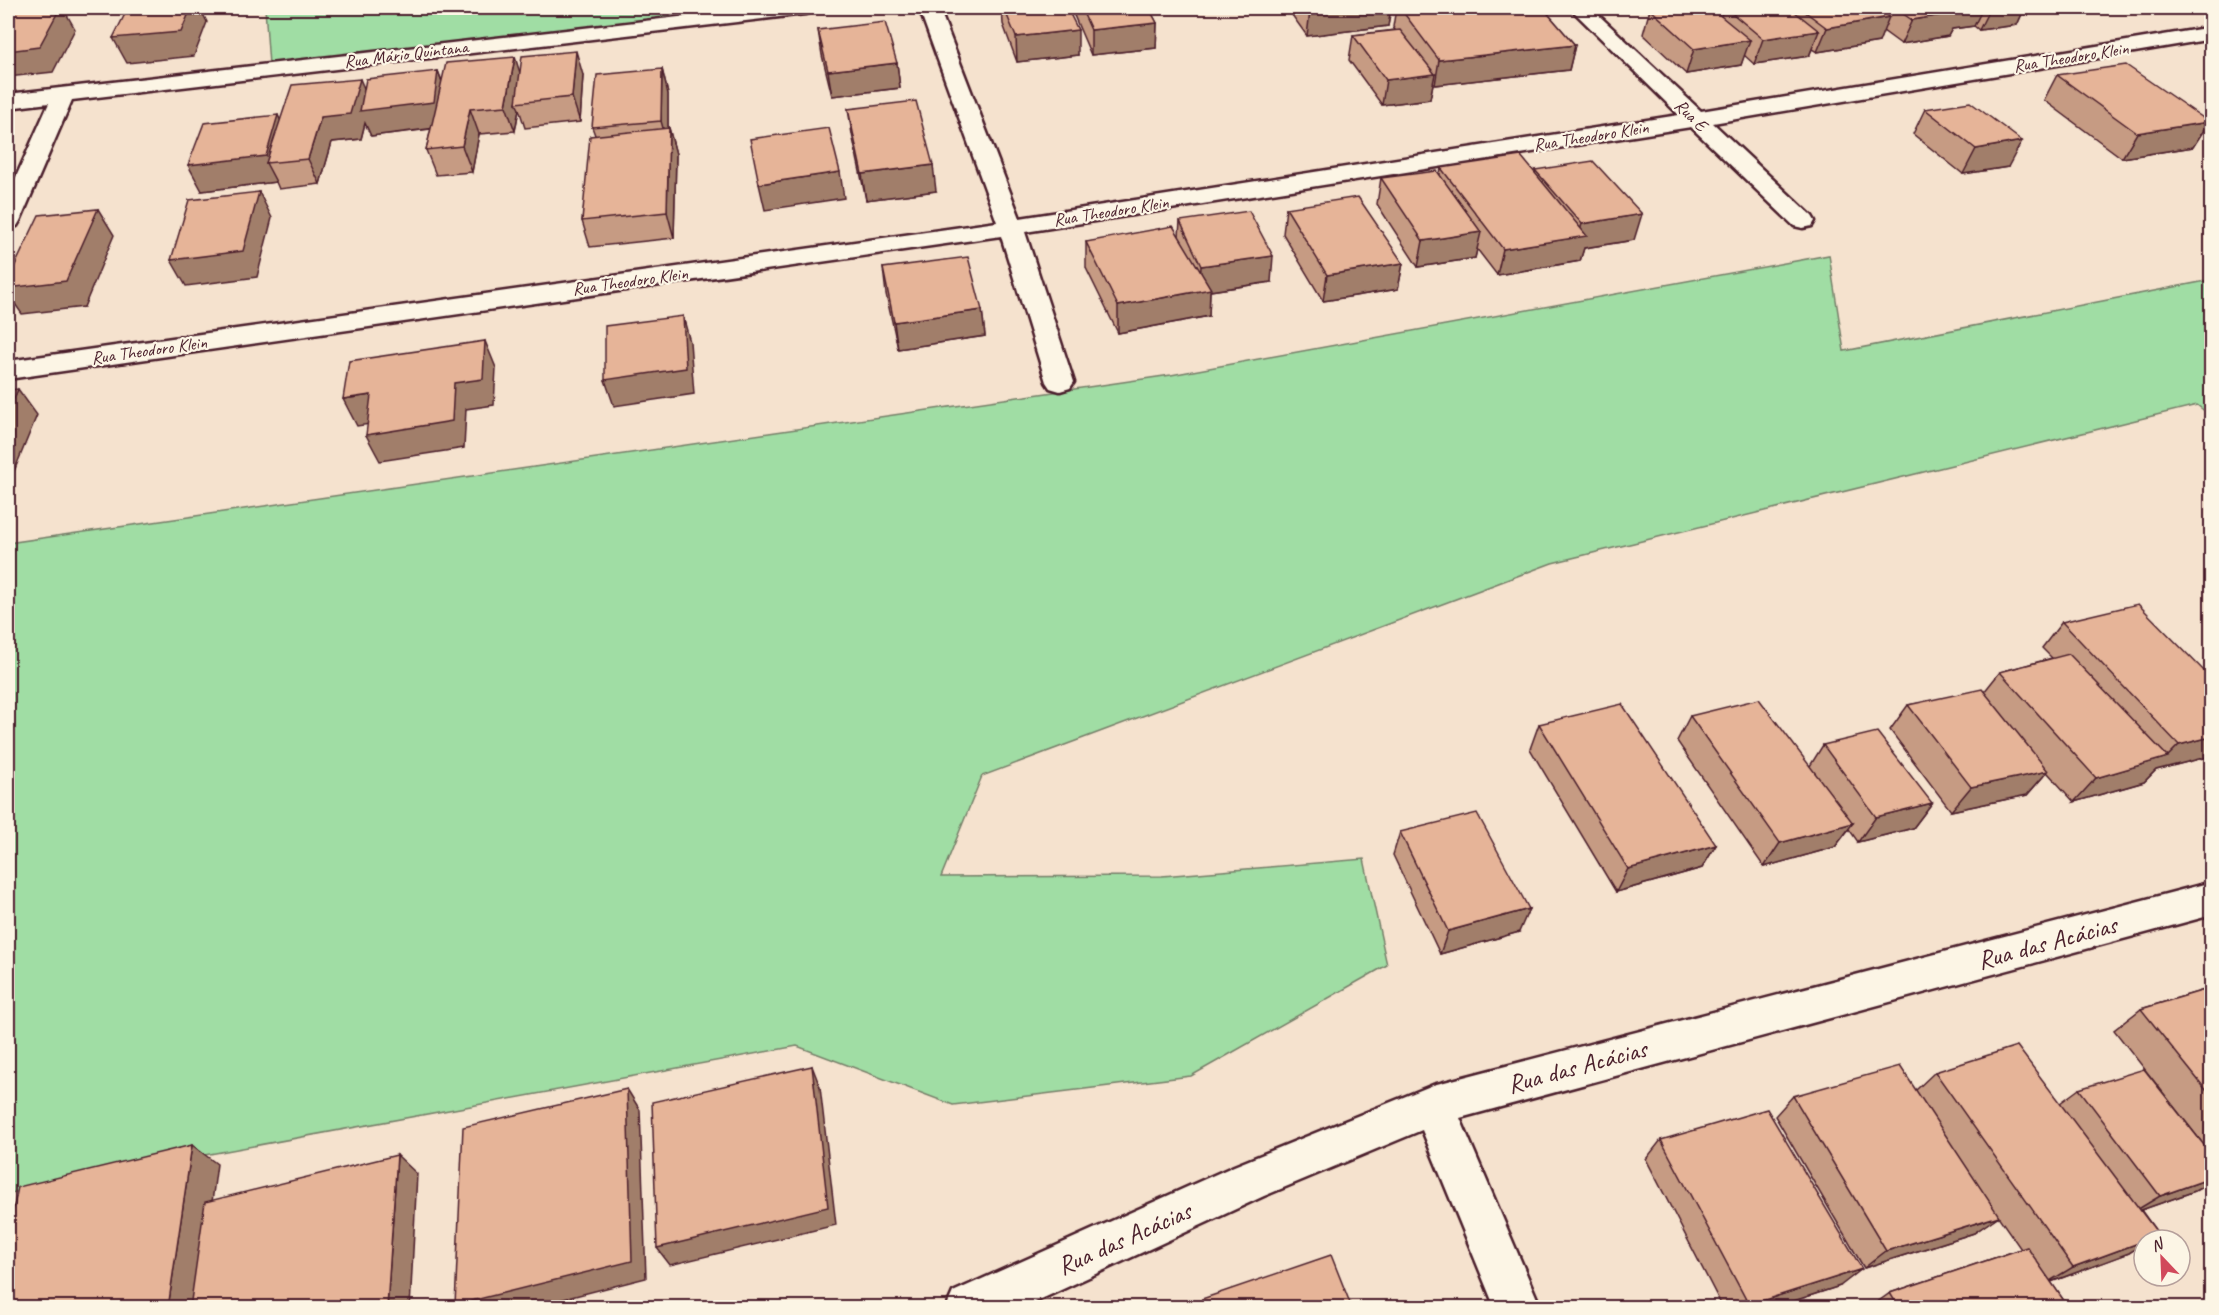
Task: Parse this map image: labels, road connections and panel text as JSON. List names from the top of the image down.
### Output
{
  "streets": {
    "street": [
      "Rua Mário Quintana",
      "Rua Theodoro Klein",
      "Rua E",
      "Rua das Acácias"
    ]
  },
  "crossings": [
    ["Rua Theodoro Klein", "Rua E"]
  ],
  "north": "top left"
}
